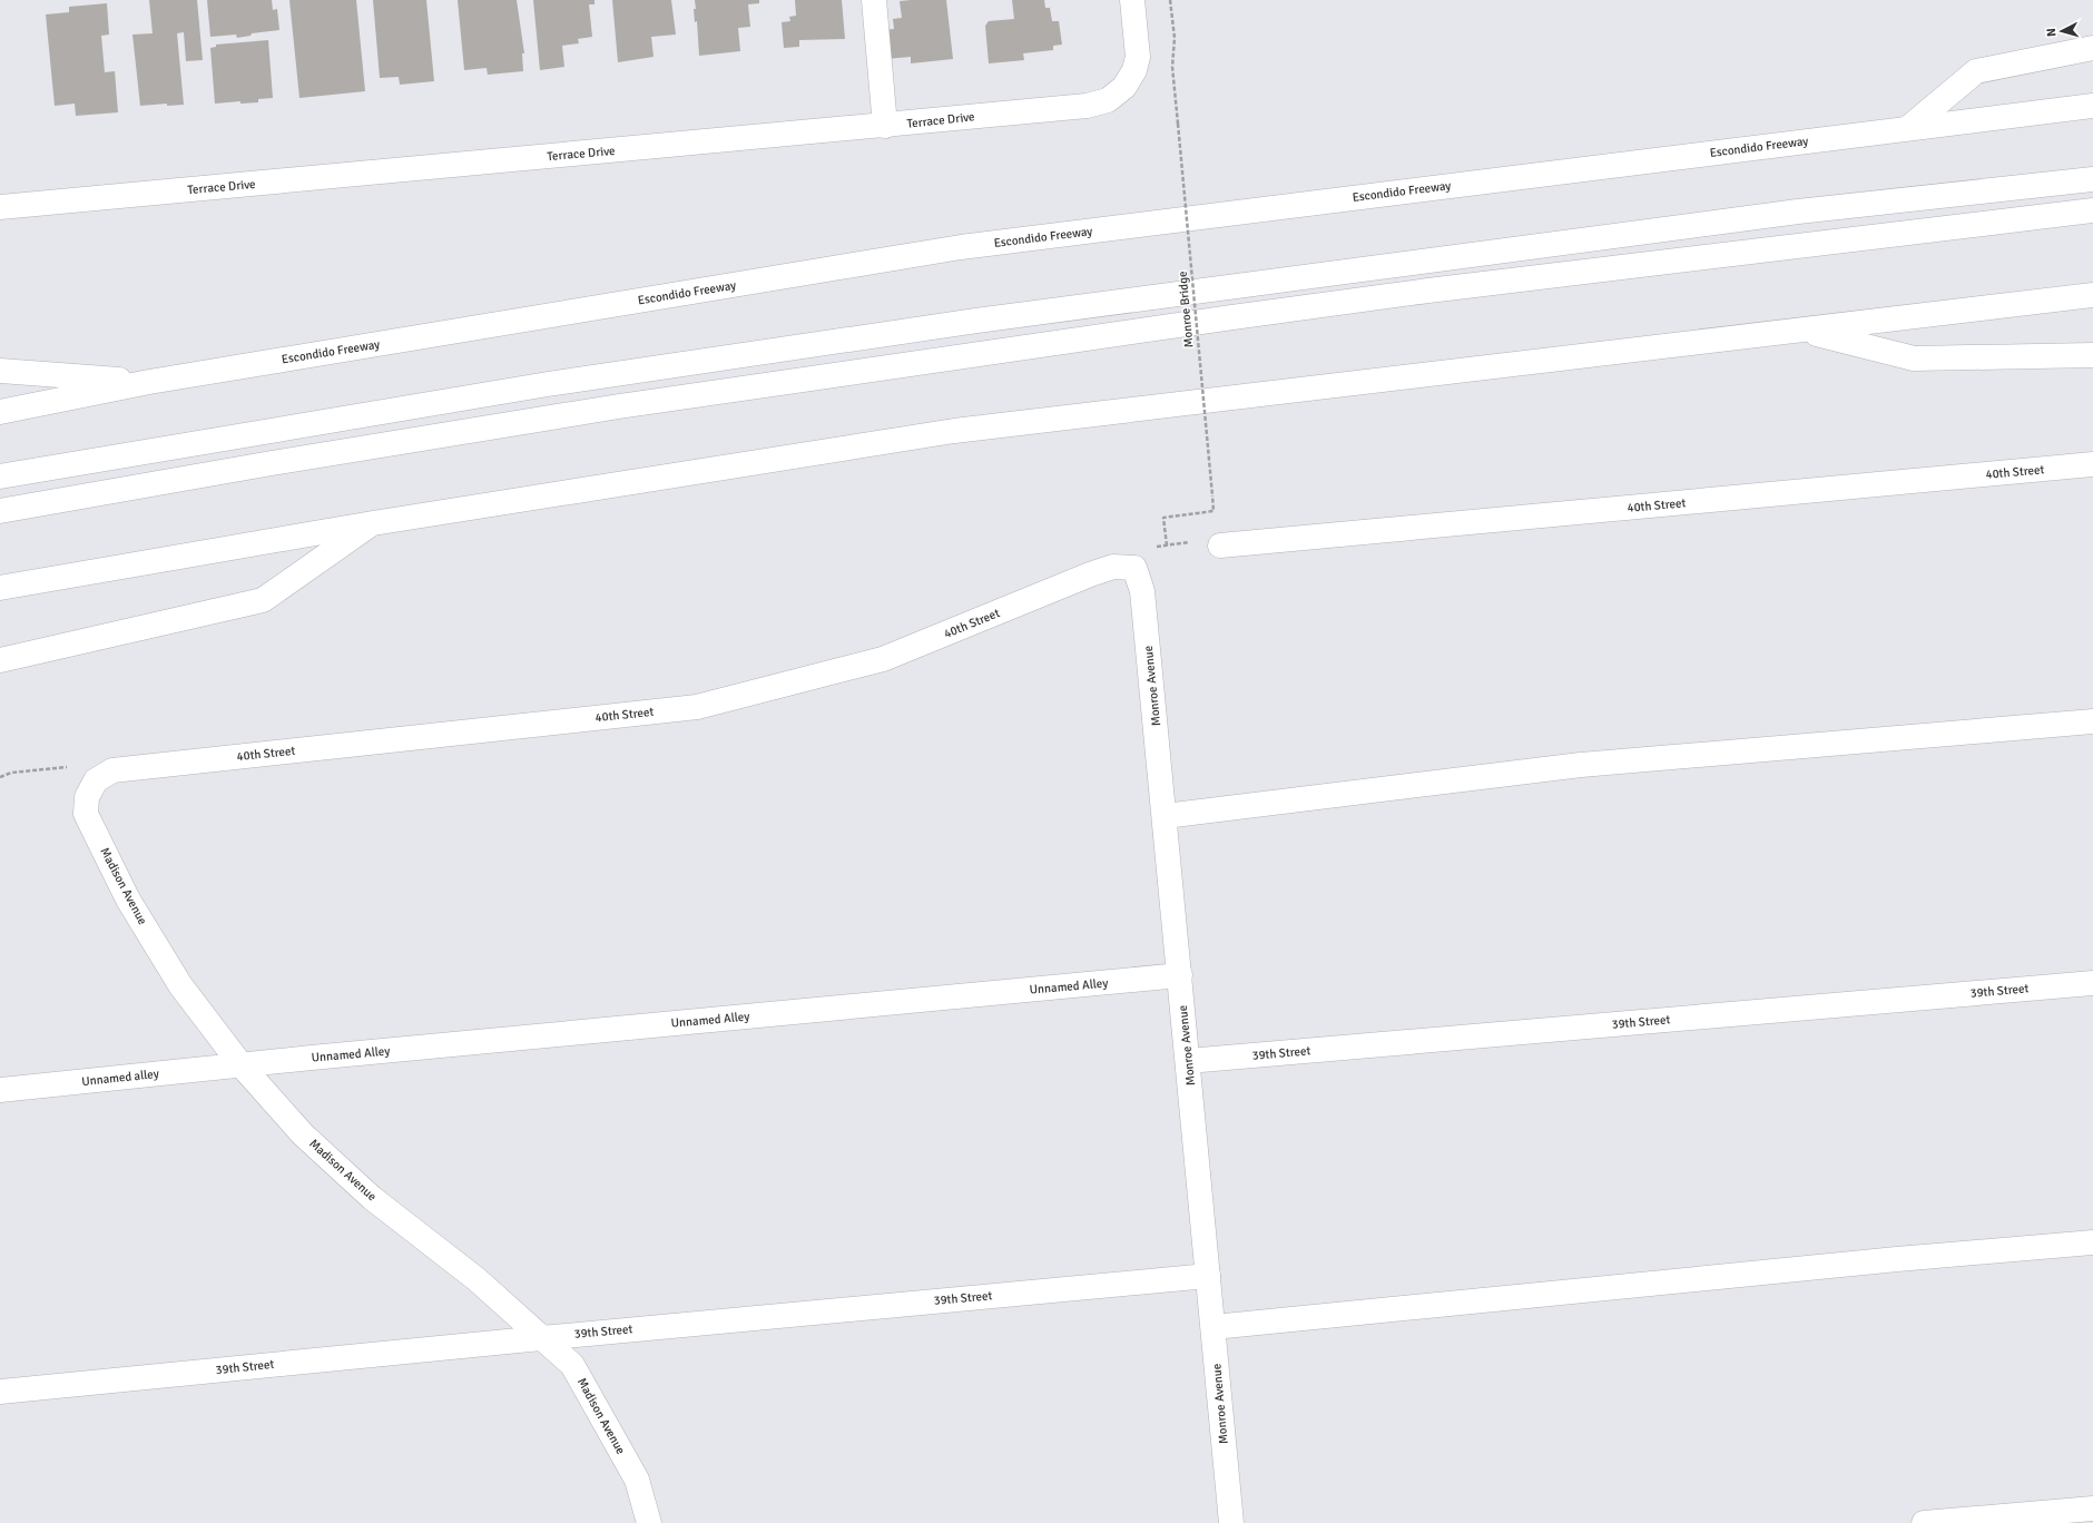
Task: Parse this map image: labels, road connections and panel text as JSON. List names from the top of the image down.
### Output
{
  "streets": {
    "main road": [
      "Terrace Drive",
      "Escondido Freeway",
      "40th Street",
      "Monroe Avenue",
      "Madison Avenue",
      "Unnamed Alley",
      "39th Street",
      "Unnamed alley"
    ],
    "path": ["Monroe Bridge"]
  },
  "crossings": [
    ["40th Street", "Monroe Avenue"],
    ["40th Street", "Madison Avenue"],
    ["Monroe Avenue", "Unnamed Alley"],
    ["Monroe Avenue", "39th Street"],
    ["Madison Avenue", "Unnamed Alley"],
    ["Madison Avenue", "39th Street"],
    ["Madison Avenue", "Unnamed alley"],
    ["Unnamed Alley", "Unnamed alley"]
  ],
  "north": "left"
}
